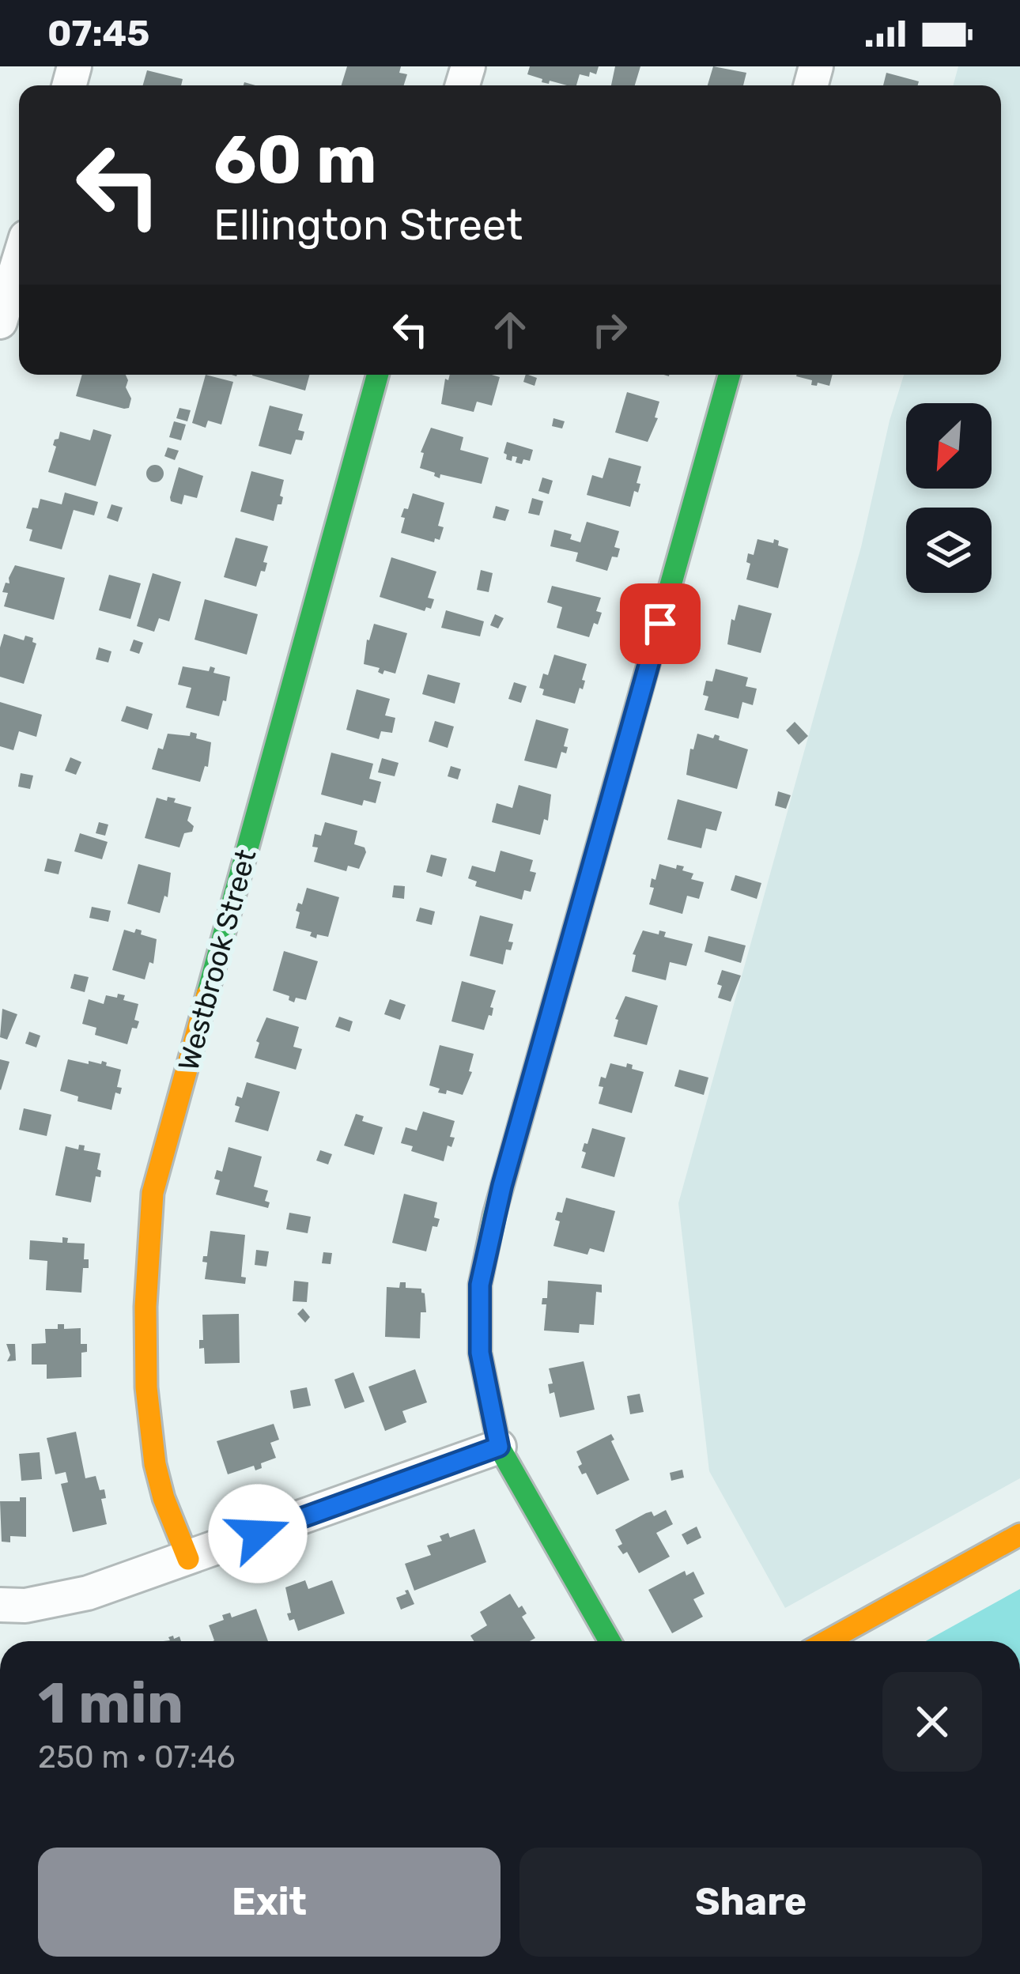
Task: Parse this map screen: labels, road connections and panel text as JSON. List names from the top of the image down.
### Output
{
  "streets": {
    "street": ["Westbrook Street"]
  },
  "north": "bottom left",
  "page": {
    "status": "07:45",
    "turn": ["60 m", "Ellington Street"],
    "heading": ["1 min", "250 m · 07:46"],
    "buttons": ["Exit", "Share"]
  }
}
